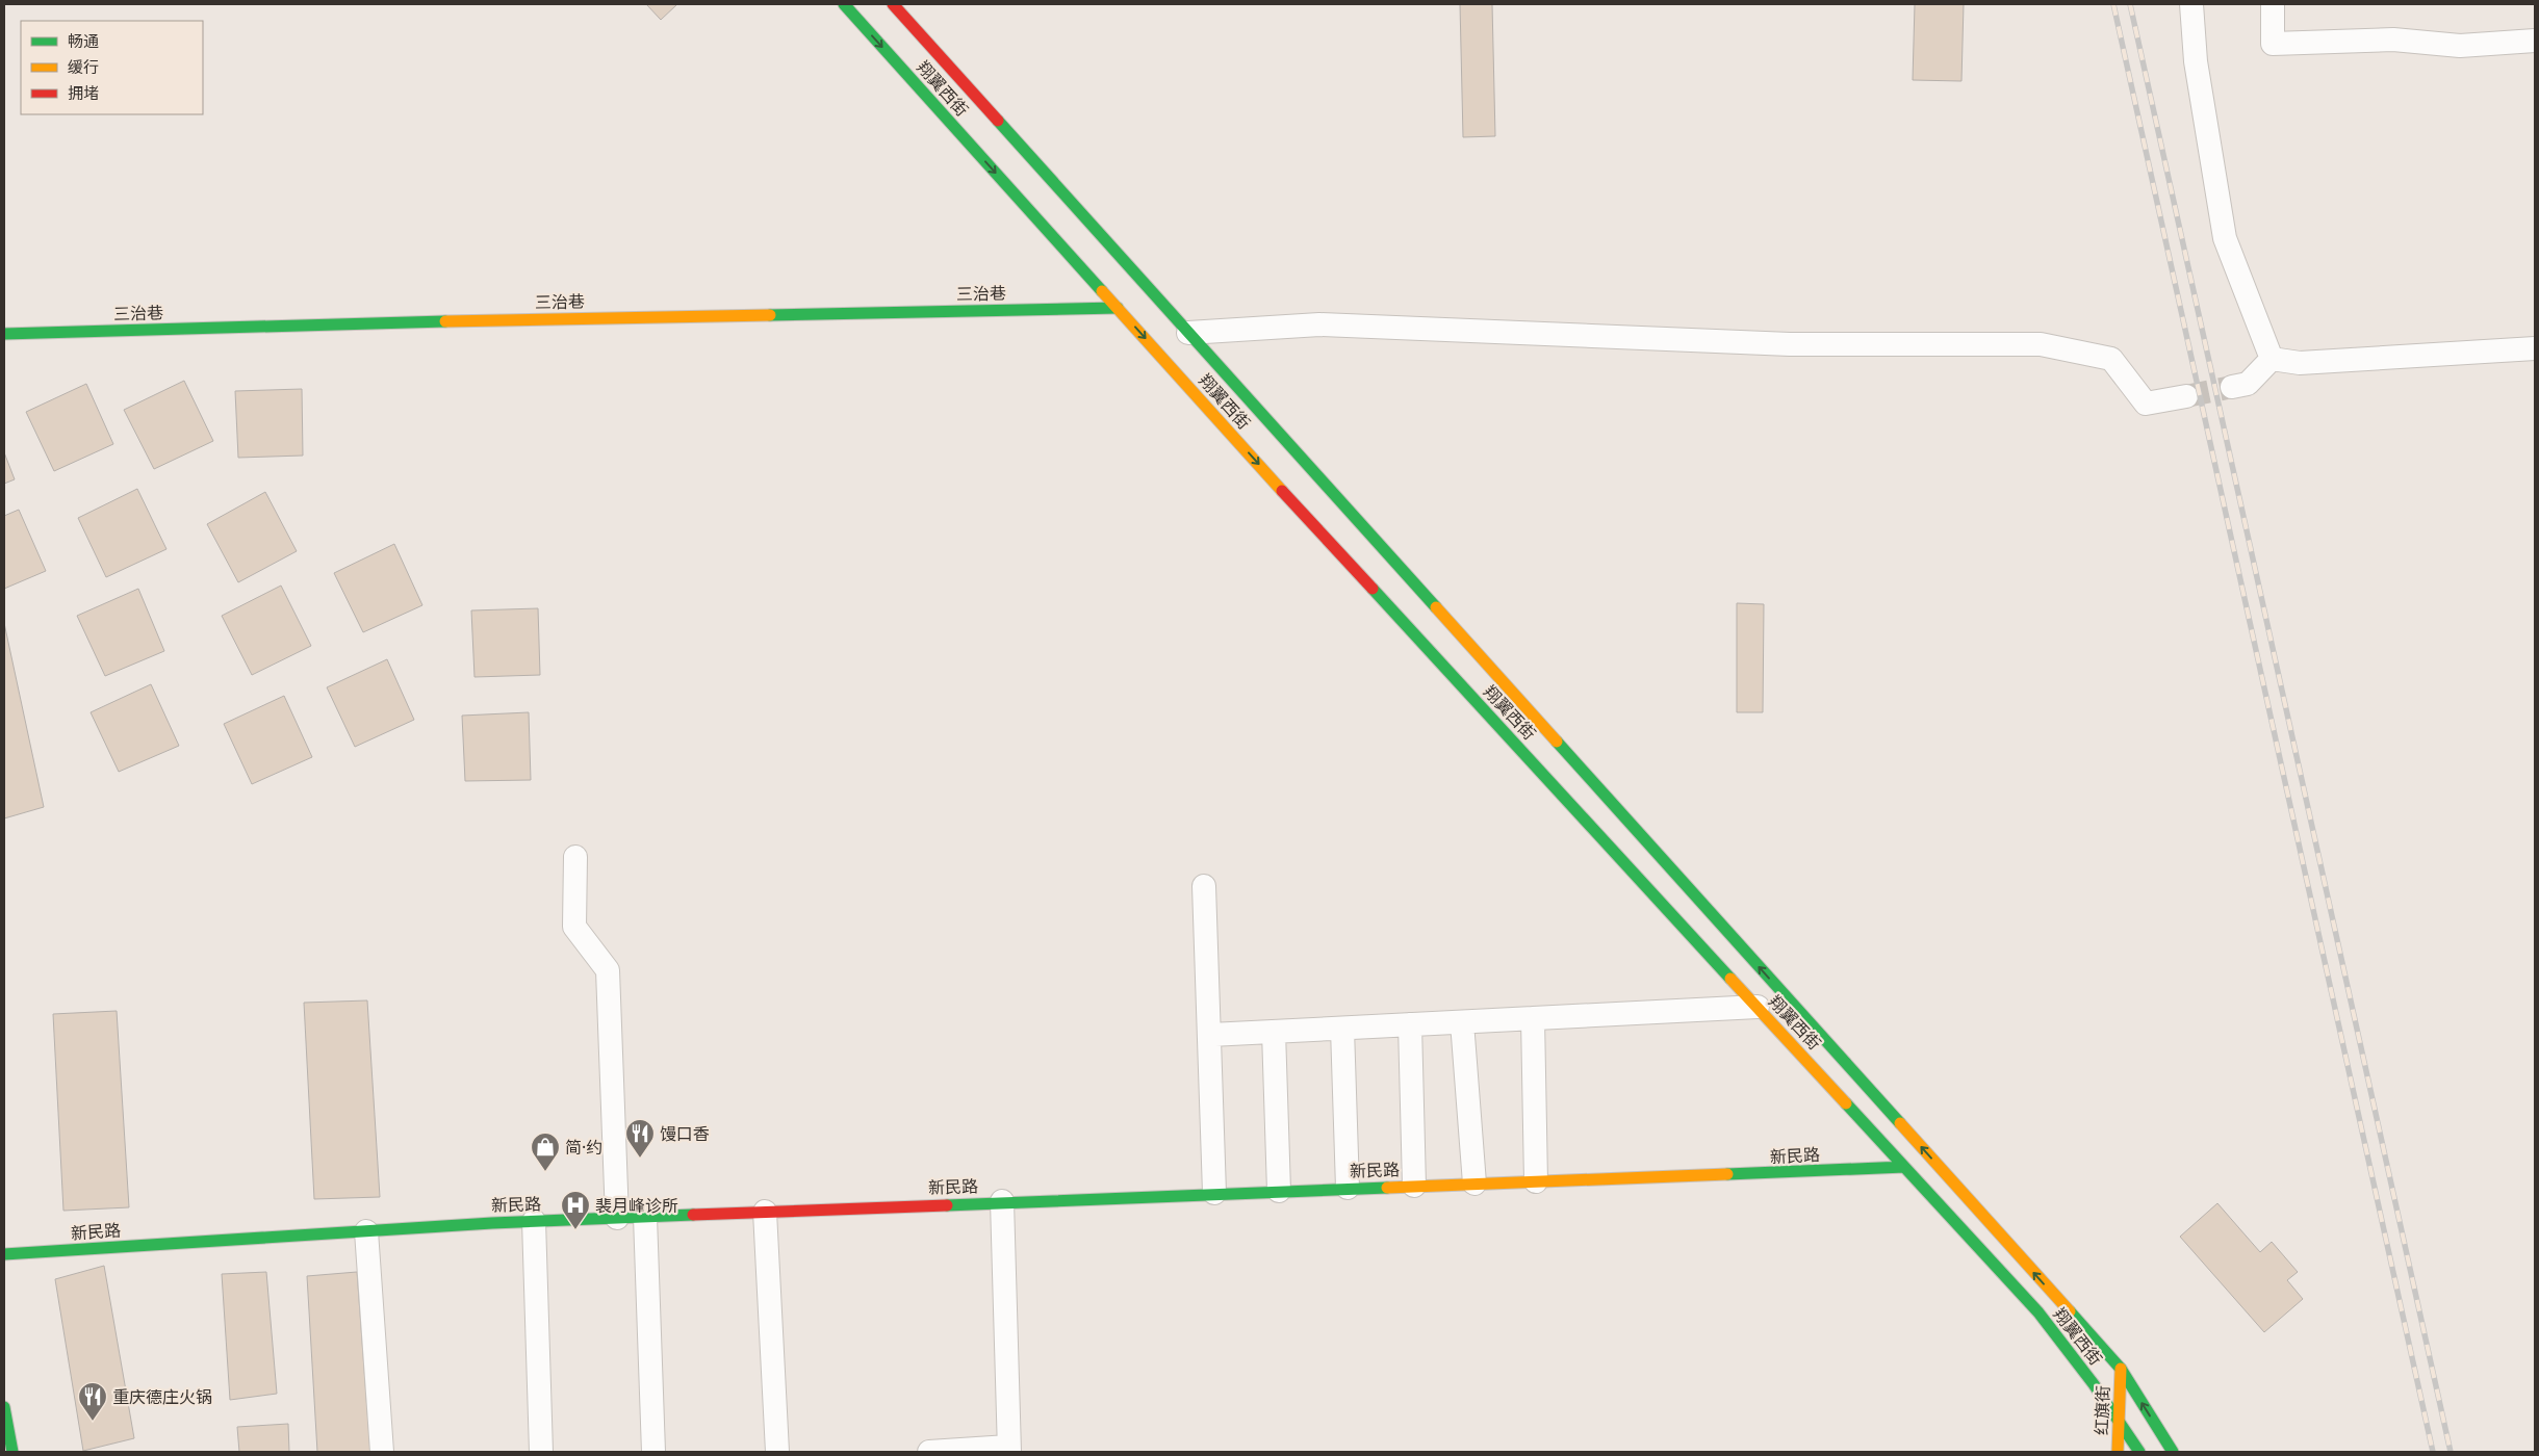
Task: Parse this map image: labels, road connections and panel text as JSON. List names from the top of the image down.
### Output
{
  "streets": {
    "main road": [
      "翔翼西街",
      "三治巷",
      "新民路",
      "红旗街"
    ]
  },
  "crossings": [
    ["翔翼西街", "三治巷"],
    ["翔翼西街", "新民路"],
    ["翔翼西街", "红旗街"]
  ],
  "places": {
    "restaurant": ["馒口香", "重庆德庄火锅"],
    "shop": ["简·约"],
    "hospital": ["裴月峰诊所"]
  },
  "legend": ["畅通", "缓行", "拥堵"]
}
